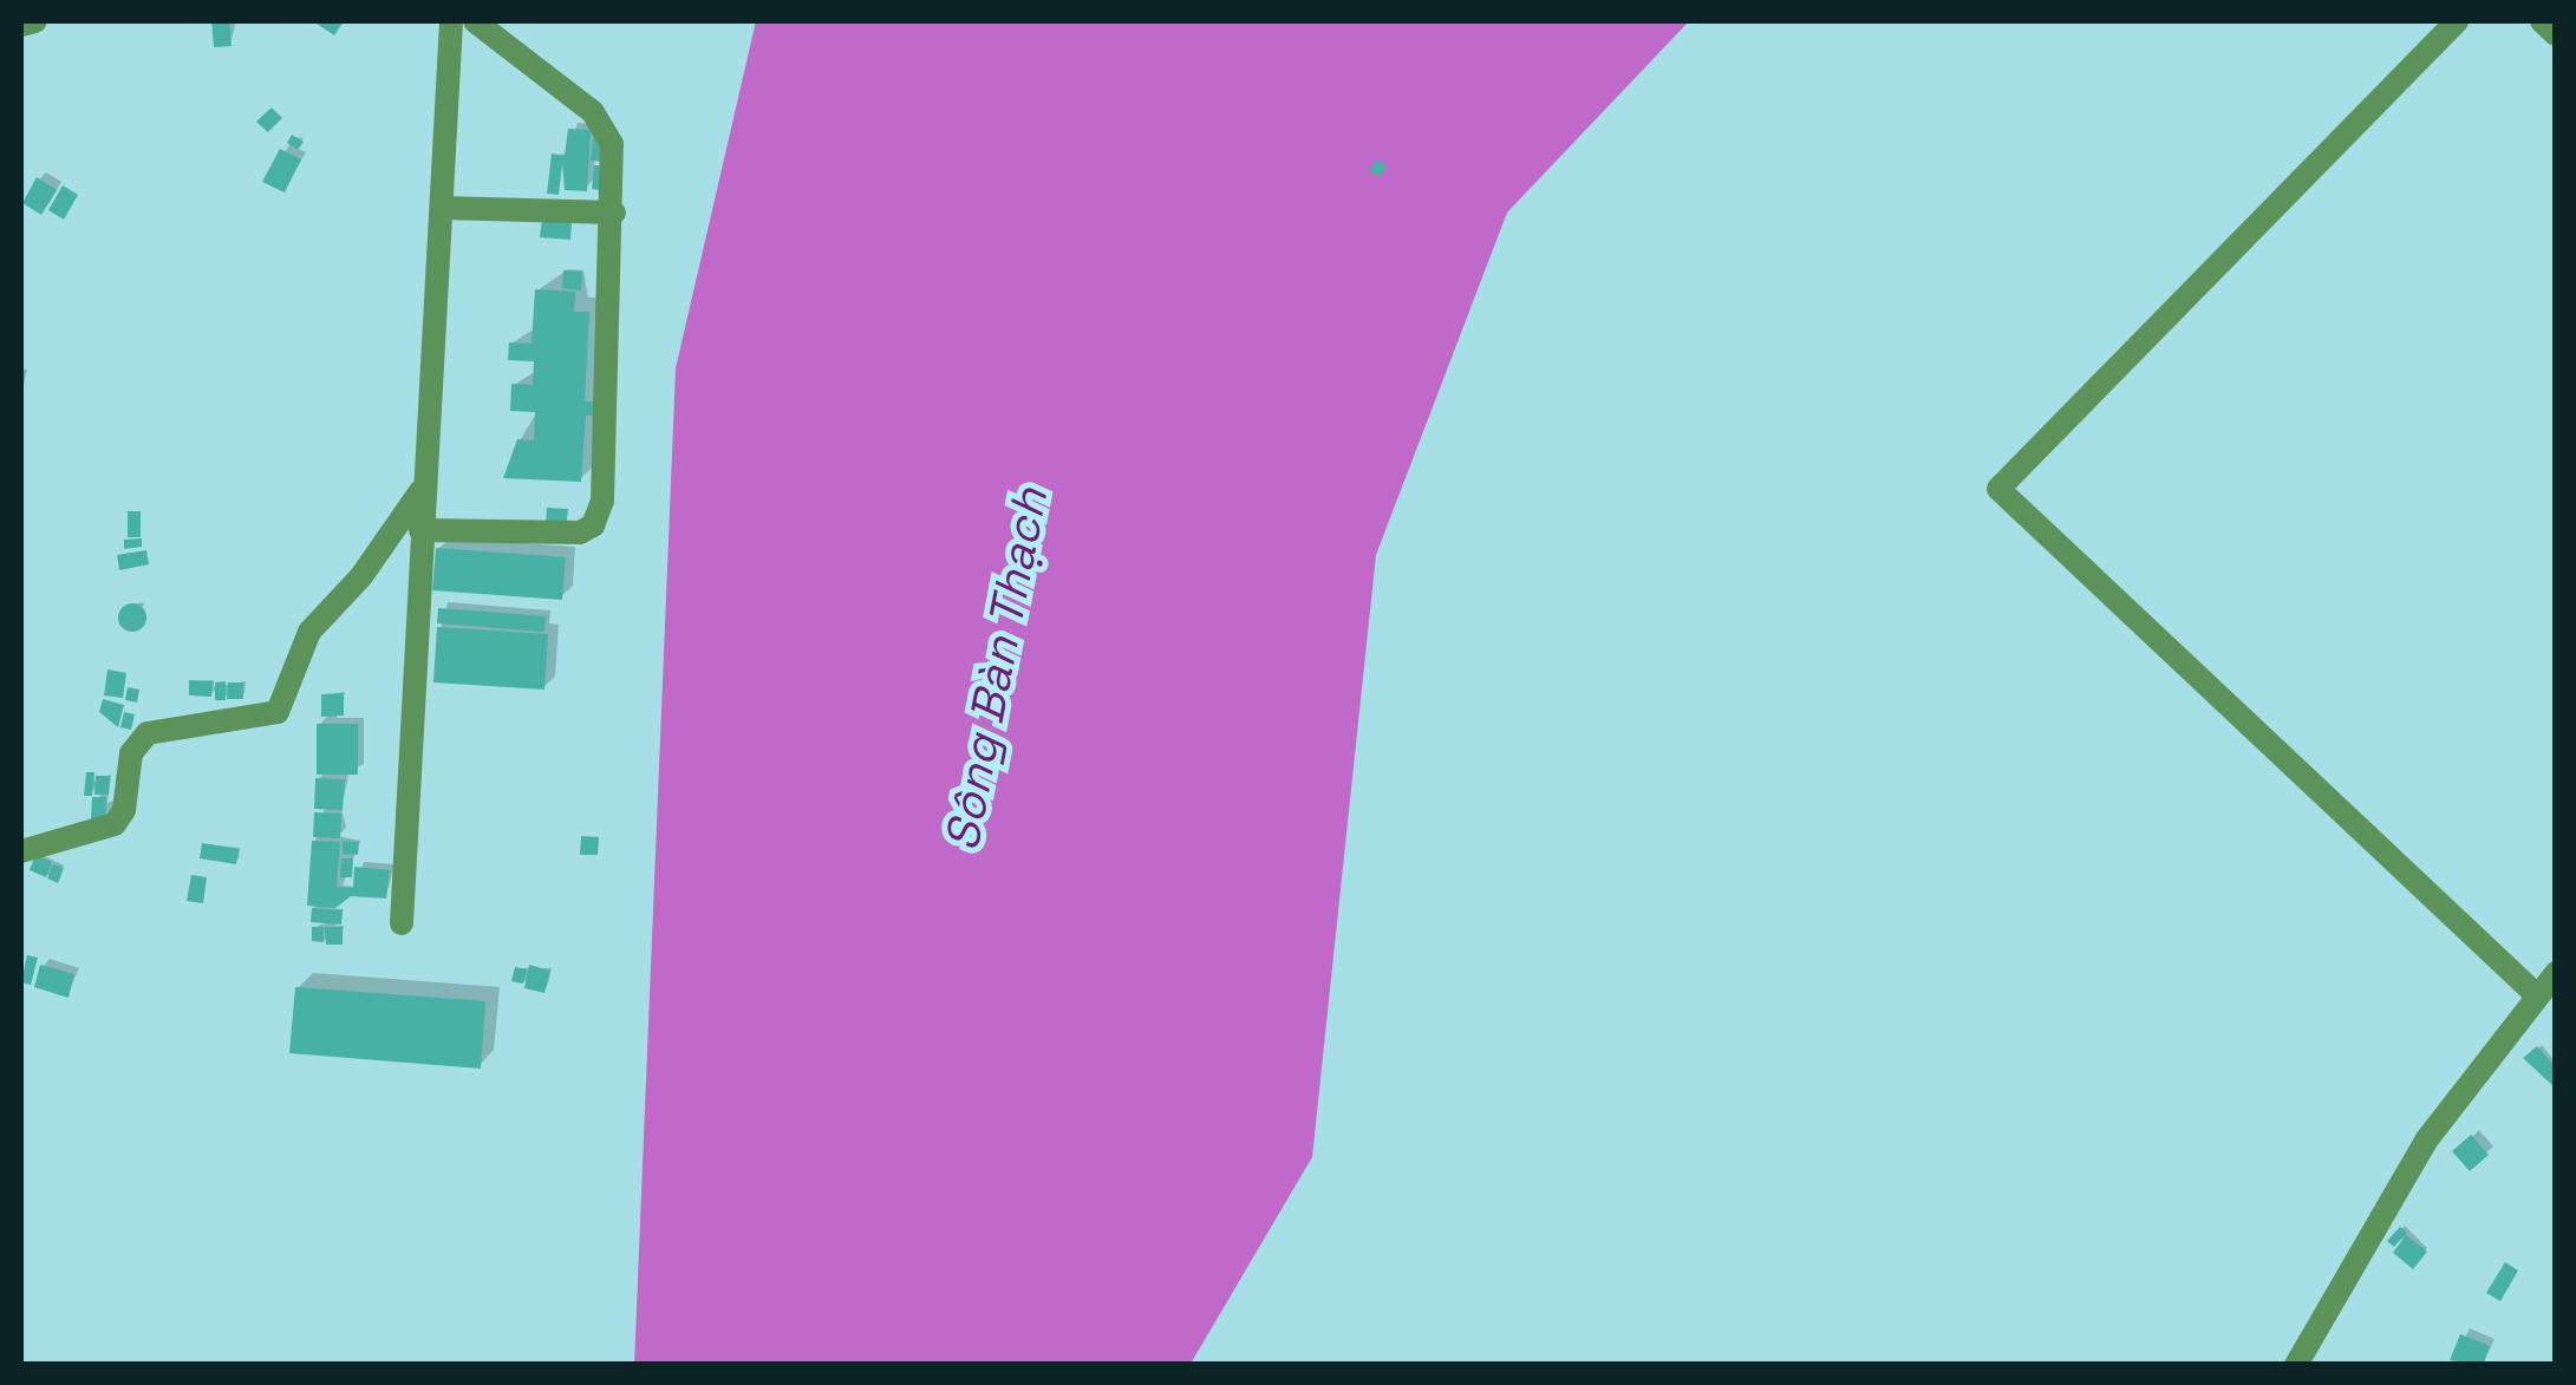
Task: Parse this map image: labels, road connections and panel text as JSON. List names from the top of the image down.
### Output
{
  "water": ["Sông Bàn Thạch"]
}
